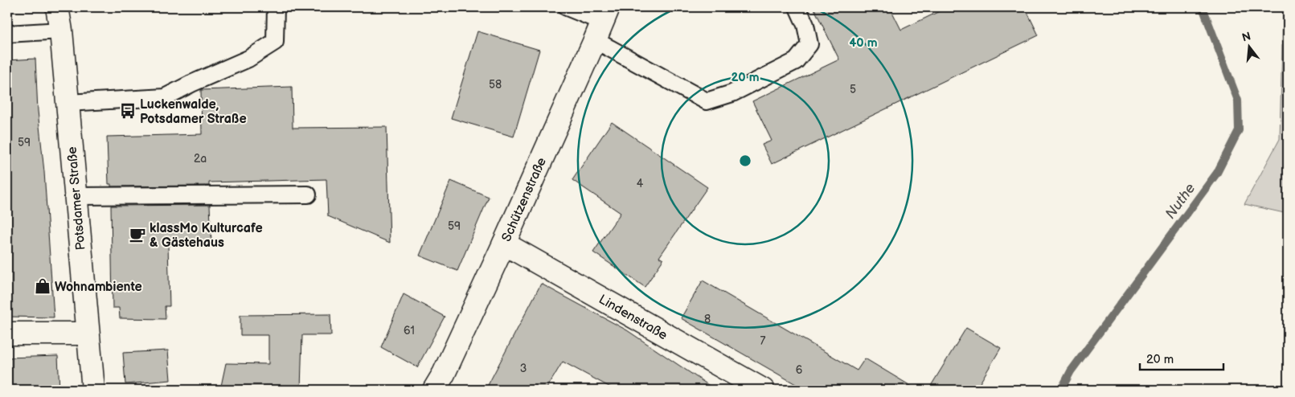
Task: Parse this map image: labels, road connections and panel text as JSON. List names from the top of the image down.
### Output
{
  "streets": {
    "street": ["Potsdamer Straße", "Schützenstraße", "Lindenstraße"]
  },
  "crossings": [
    ["Schützenstraße", "Lindenstraße"]
  ],
  "water": ["Nuthe"],
  "places": {
    "bus stop": ["Luckenwalde, Potsdamer Straße"],
    "cafe": ["klassMo Kulturcafe & Gästehaus"],
    "shop": ["Wohnambiente"]
  },
  "house_numbers": [
    "58",
    "5",
    "59",
    "2a",
    "4",
    "59",
    "8",
    "61",
    "7",
    "3",
    "6"
  ],
  "scale_bar": "20 m",
  "north": "top",
  "rings": ["40 m", "20 m"]
}
